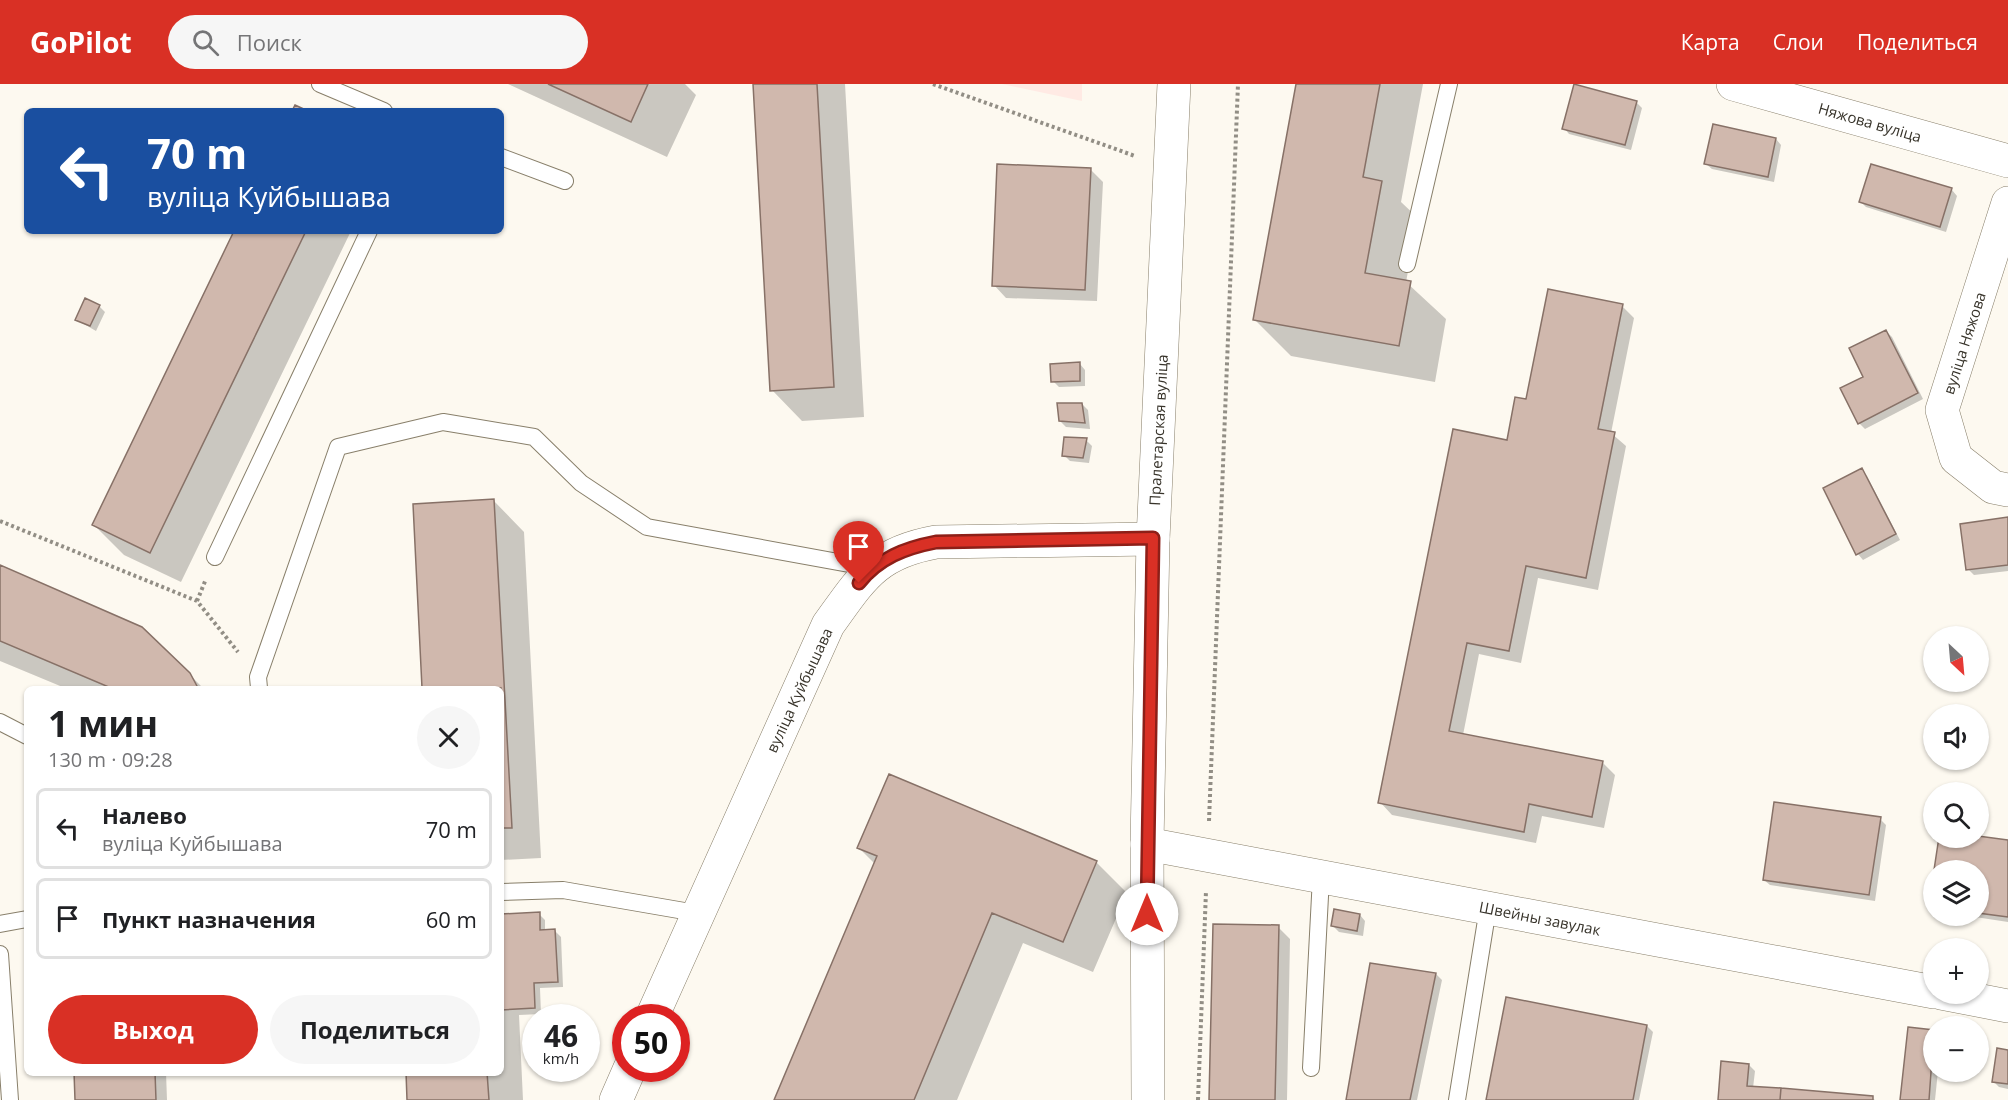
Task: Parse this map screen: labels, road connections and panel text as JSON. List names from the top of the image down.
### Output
{
  "streets": {
    "street": [
      "Няжова вуліца",
      "вуліца Няжова",
      "Пралетарская вуліца",
      "вуліца Куйбышава",
      "Швейны завулак"
    ]
  },
  "crossings": [
    ["Пралетарская вуліца", "вуліца Куйбышава"],
    ["Пралетарская вуліца", "Швейны завулак"]
  ],
  "north": "bottom right",
  "page": {
    "header": "GoPilot",
    "search": "Поиск",
    "nav": ["Карта", "Слои", "Поделиться"],
    "turn": ["70 m", "вуліца Куйбышава"],
    "map_buttons": ["+", "−"],
    "heading": ["1 мин", "130 m · 09:28"],
    "list": [
      {
        "name": "Налево",
        "note": "вуліца Куйбышава",
        "value": "70 m"
      },
      {
        "name": "Пункт назначения",
        "value": "60 m"
      }
    ],
    "buttons": ["Выход", "Поделиться"],
    "speed": "46 km/h",
    "limit": "50"
  }
}
